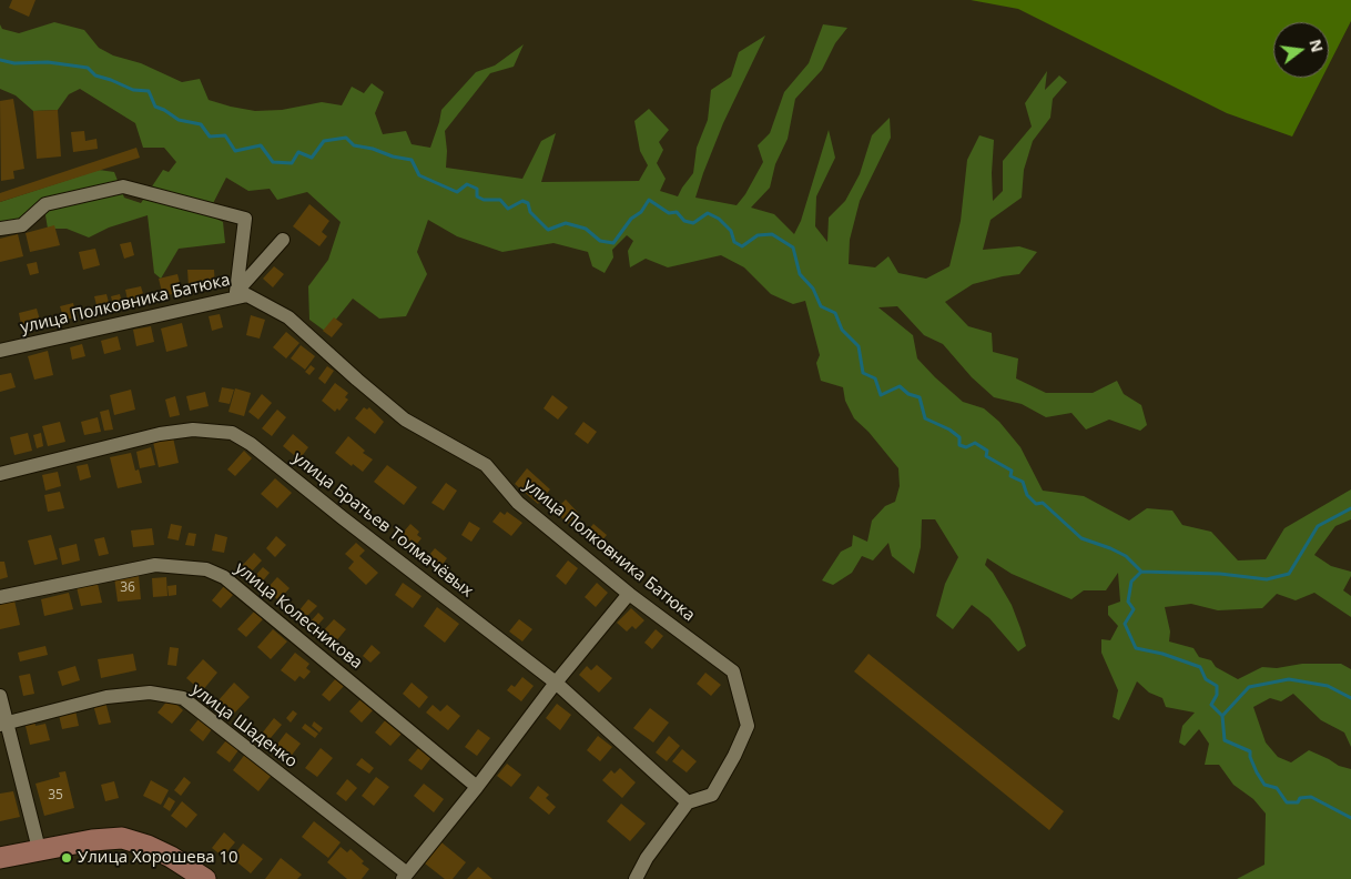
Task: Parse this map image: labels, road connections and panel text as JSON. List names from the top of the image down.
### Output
{
  "streets": {
    "street": [
      "улица Полковника Батюка",
      "улица Братьев Толмачёвых",
      "улица Колесникова",
      "улица Шаденко"
    ]
  },
  "crossings": [
    ["улица Полковника Батюка", "улица Братьев Толмачёвых"]
  ],
  "places": ["Улица Хорошева 10"],
  "house_numbers": ["36", "35"],
  "north": "right"
}
